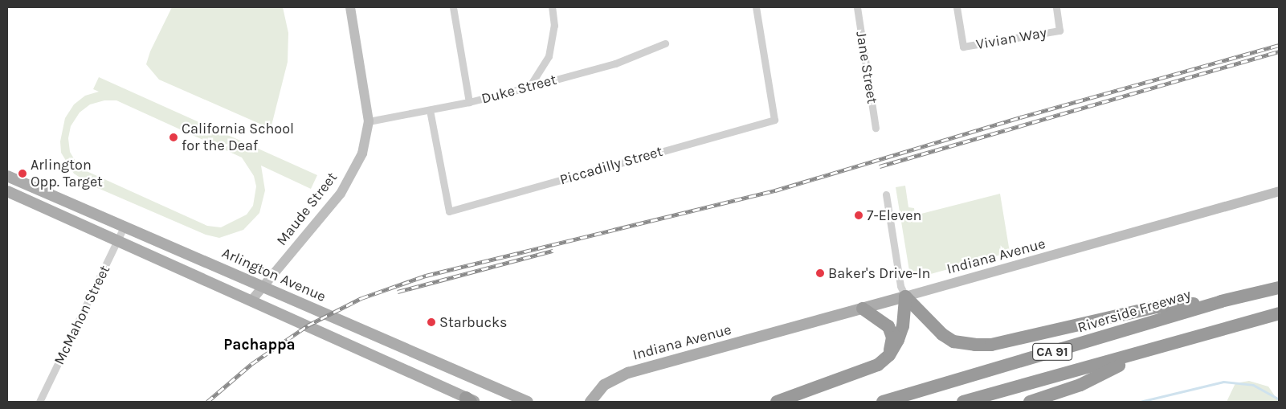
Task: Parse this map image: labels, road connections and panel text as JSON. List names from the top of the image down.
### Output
{
  "streets": {
    "highway": ["Riverside Freeway", "CA 91"],
    "main road": ["Maude Street", "Indiana Avenue", "Arlington Avenue"],
    "street": [
      "Vivian Way",
      "Jane Street",
      "Duke Street",
      "Piccadilly Street",
      "McMahon Street"
    ]
  },
  "crossings": [
    ["Duke Street", "Piccadilly Street"],
    ["Duke Street", "Maude Street"],
    ["Maude Street", "Arlington Avenue"],
    ["Arlington Avenue", "McMahon Street"]
  ],
  "districts": ["Pachappa"],
  "places": [
    "California School for the Deaf",
    "Arlington Opp. Target",
    "7-Eleven",
    "Baker's Drive-In",
    "Starbucks"
  ]
}
